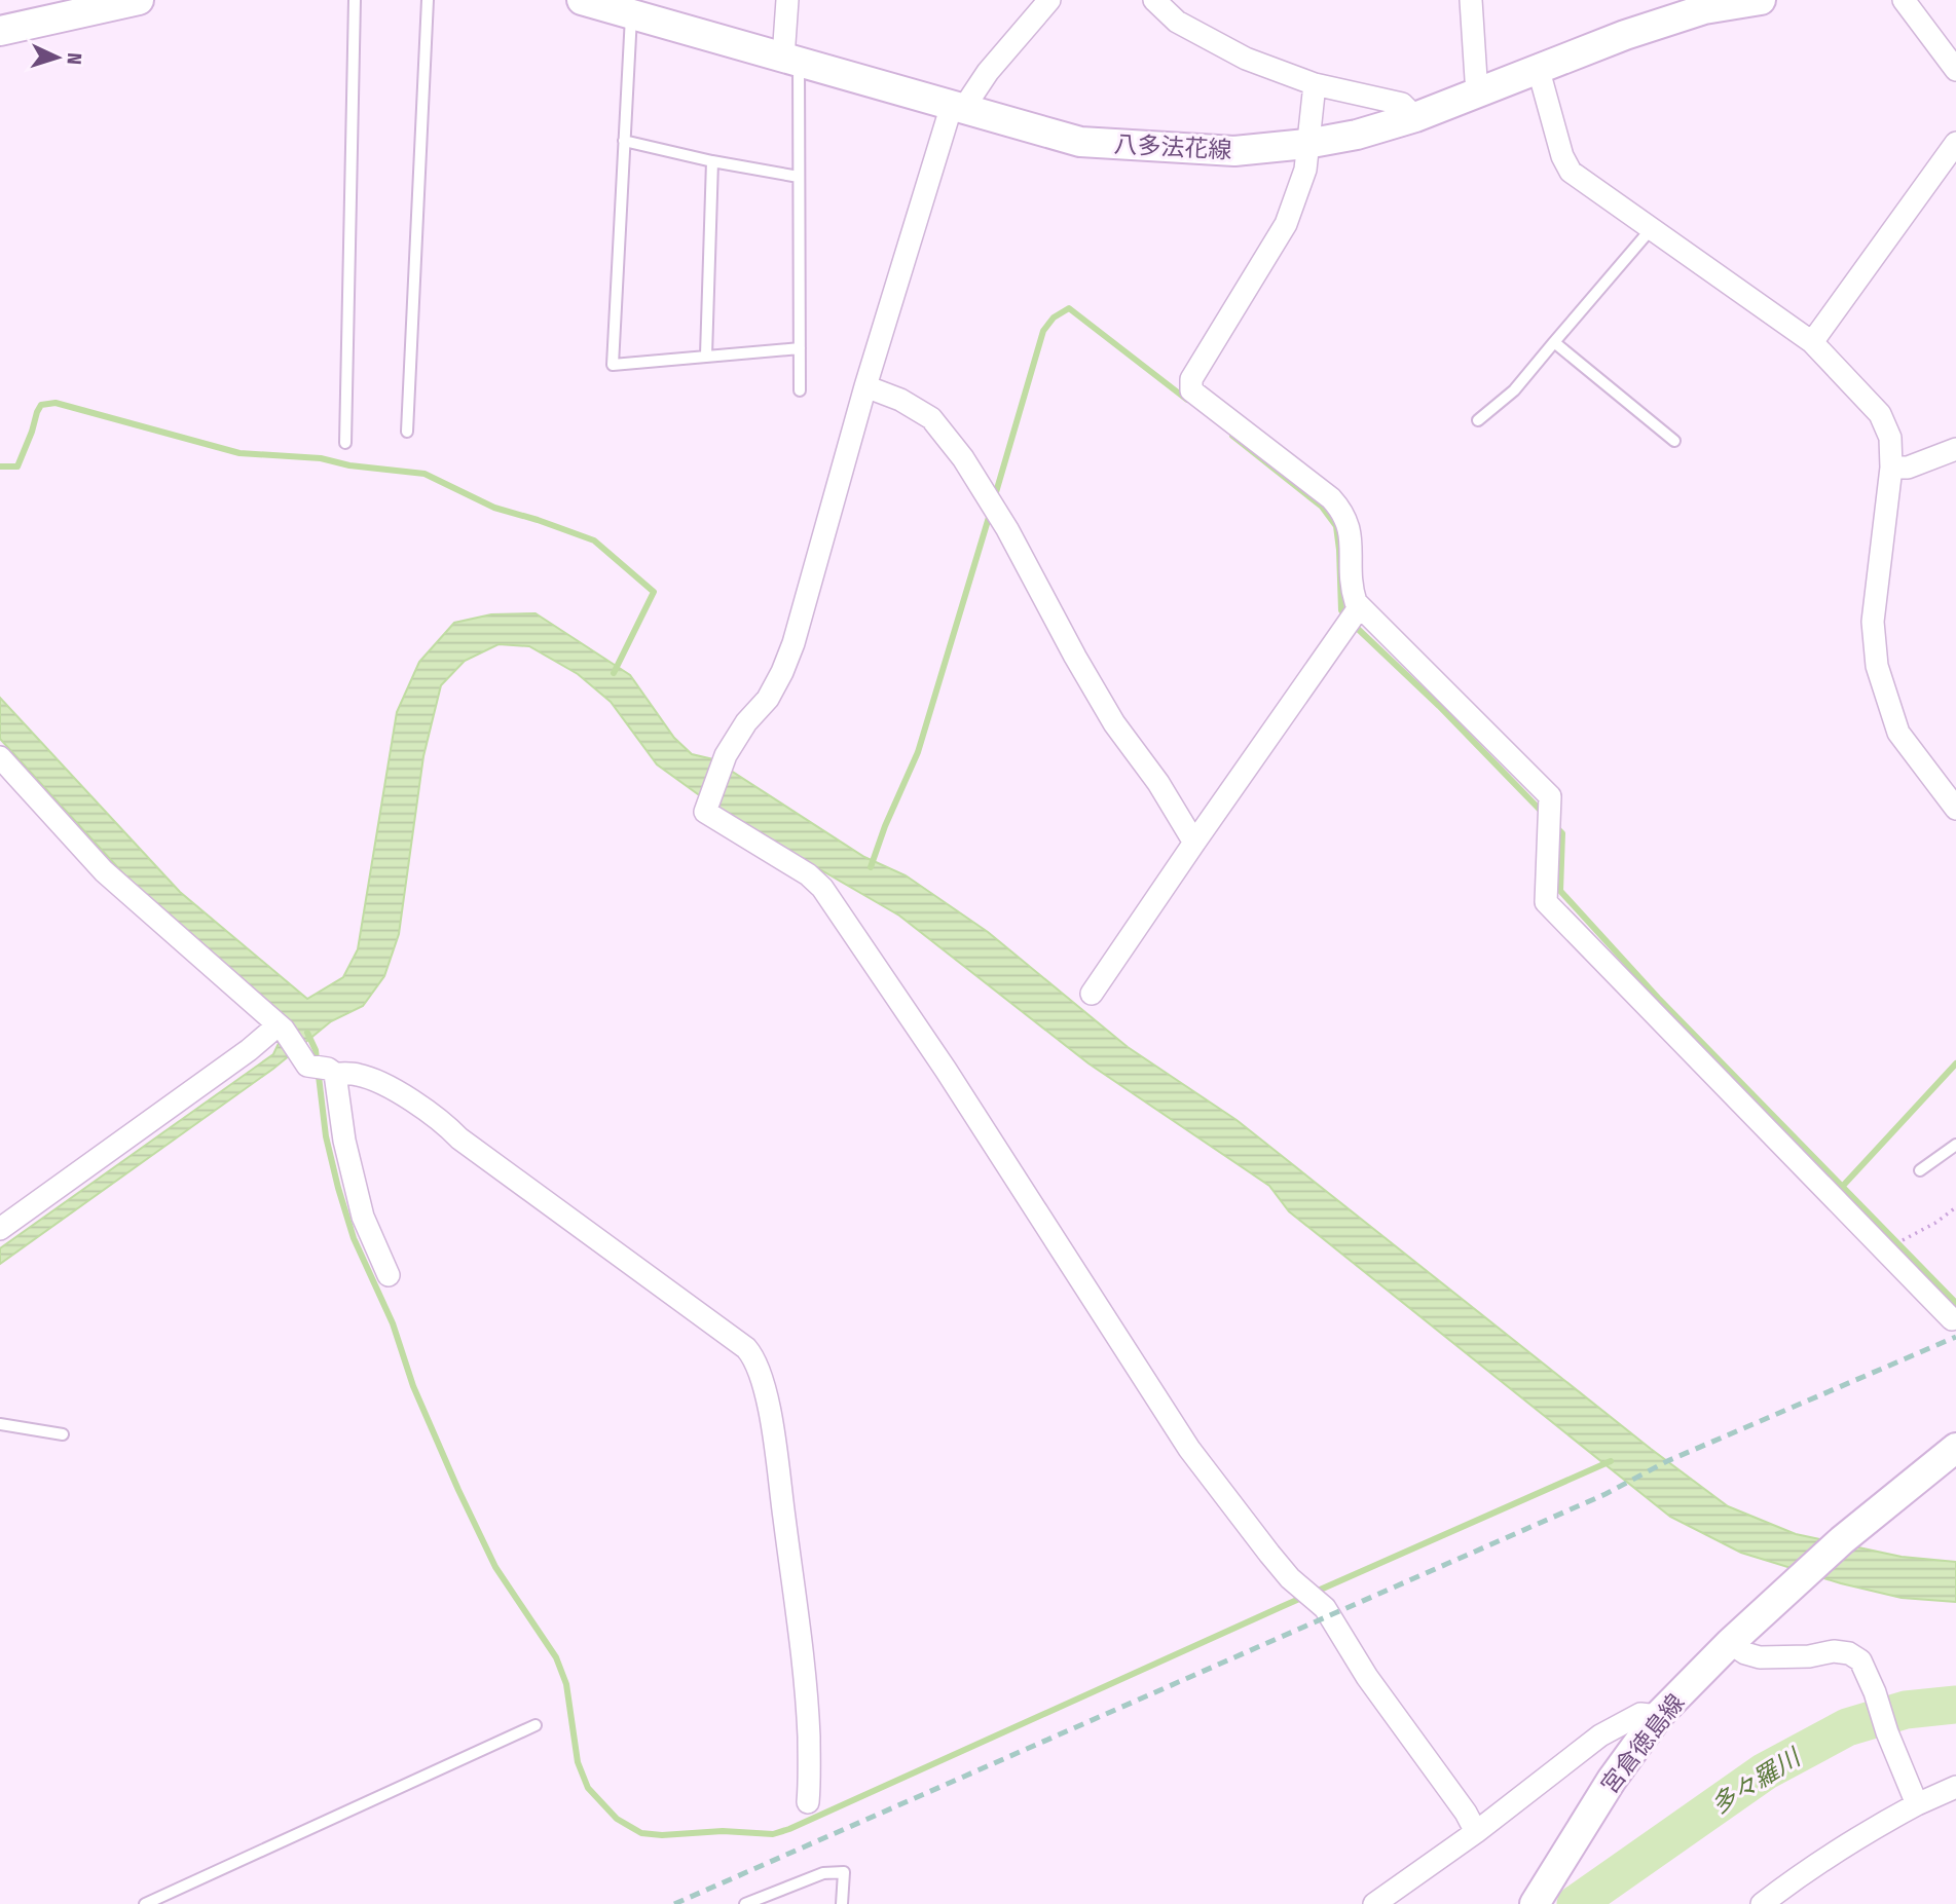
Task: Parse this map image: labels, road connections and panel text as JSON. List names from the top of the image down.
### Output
{
  "streets": {
    "main road": ["八多法花線", "宮倉徳島線"]
  },
  "water": ["多々羅川"],
  "north": "right"
}
